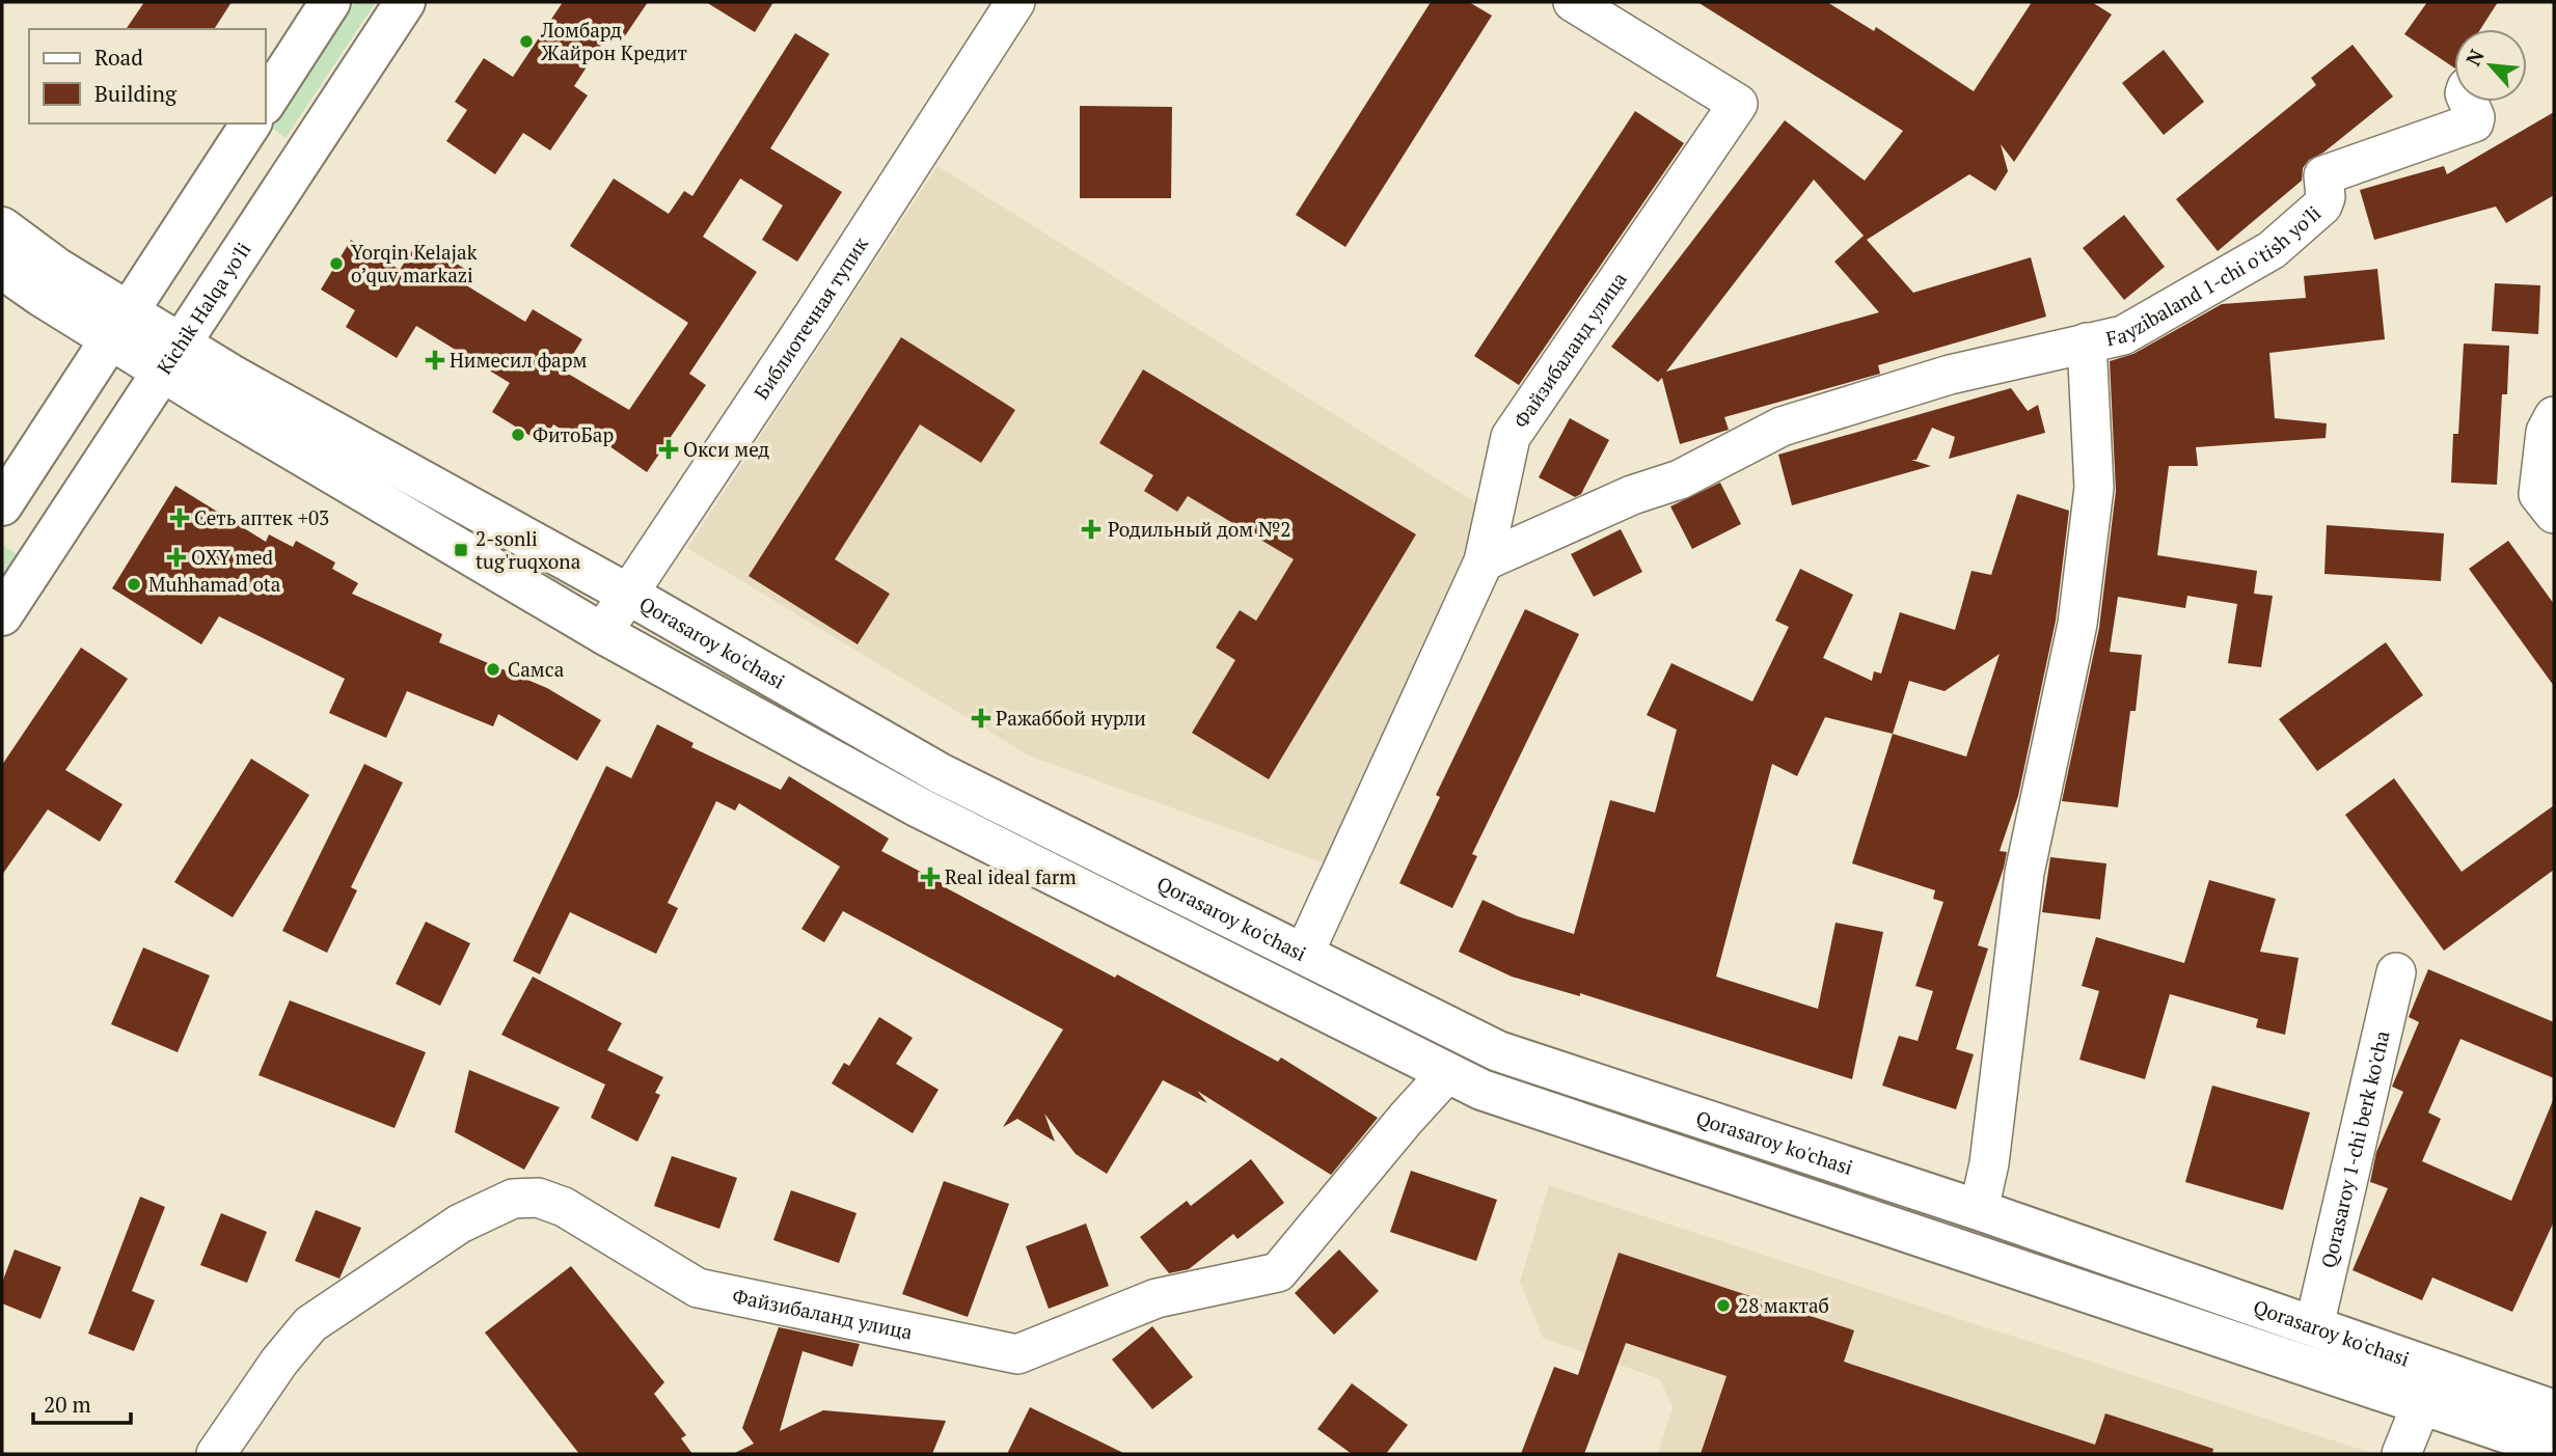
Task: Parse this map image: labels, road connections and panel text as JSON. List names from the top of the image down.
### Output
{
  "streets": {
    "main road": ["Kichik Halqa yo'li", "Qorasaroy ko'chasi"],
    "street": [
      "Fayzibaland 1-chi o'tish yo'li",
      "Библиотечная тупик",
      "Файзибаланд улица",
      "Qorasaroy 1-chi berk ko'cha"
    ]
  },
  "crossings": [
    ["Kichik Halqa yo'li", "Qorasaroy ko'chasi"],
    ["Библиотечная тупик", "Qorasaroy ko'chasi"],
    ["Файзибаланд улица", "Qorasaroy ko'chasi"],
    ["Qorasaroy ko'chasi", "Qorasaroy 1-chi berk ko'cha"]
  ],
  "places": {
    "other": [
      "Ломбард Жайрон Кредит",
      "Yorqin Kelajak o’quv markazi",
      "ФитоБар",
      "Muhhamad ota",
      "Самса",
      "28 мактаб"
    ],
    "health": [
      "Нимесил фарм",
      "Окси мед",
      "Сеть аптек +03",
      "Родильный дом №2",
      "OXY med",
      "Ражаббой нурли",
      "Real ideal farm"
    ],
    "transit": ["2-sonli tug'ruqxona"]
  },
  "legend": ["Road", "Building"],
  "scale_bar": "20 m",
  "north": "top left"
}
